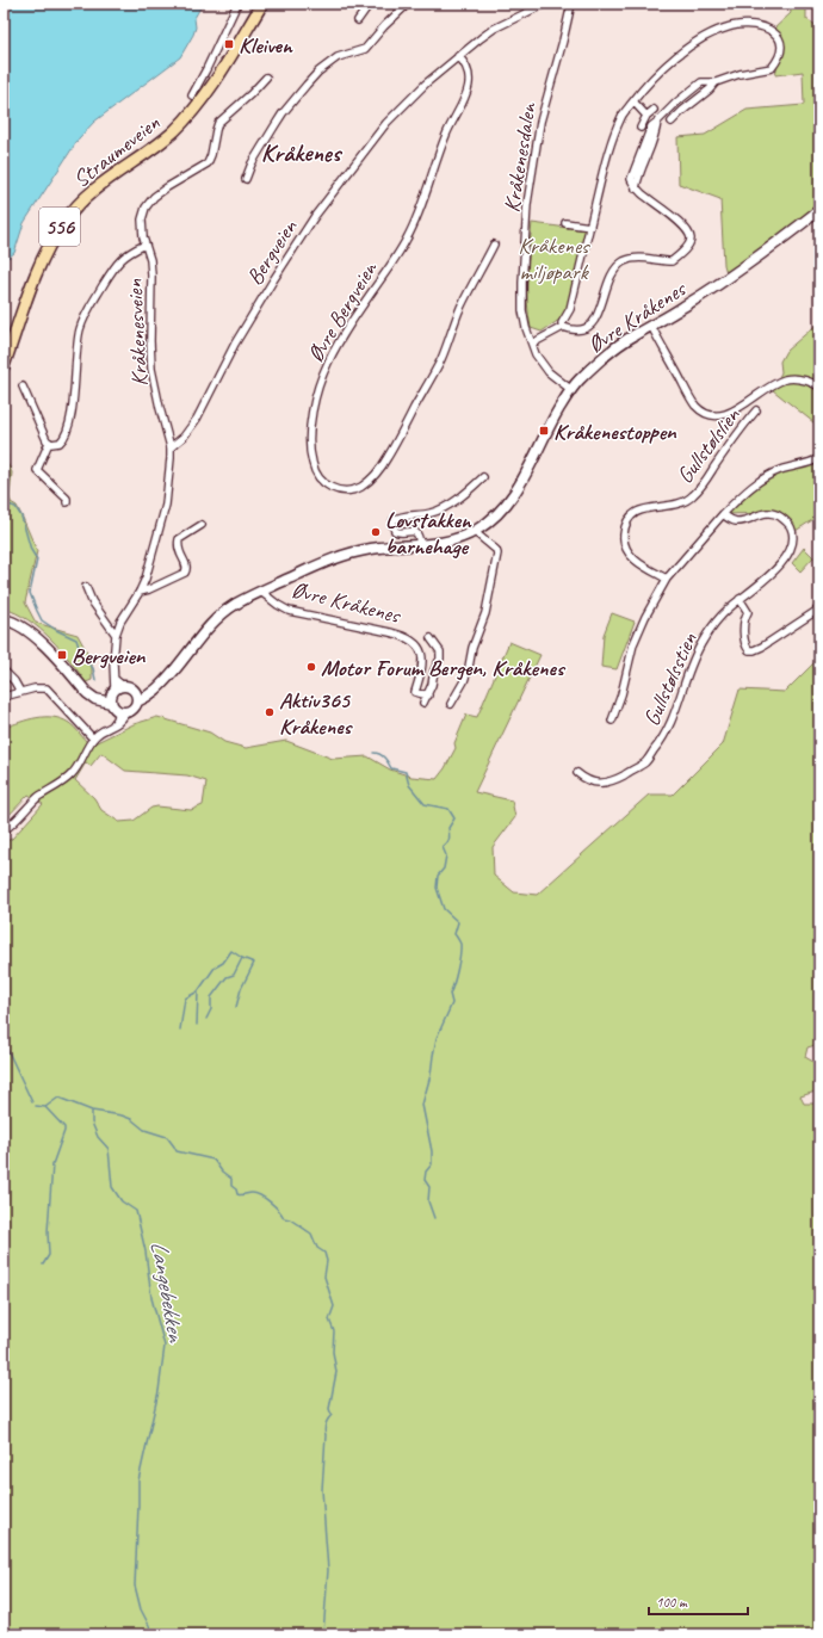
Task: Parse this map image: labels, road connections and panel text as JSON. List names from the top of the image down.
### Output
{
  "streets": {
    "main road": ["Straumeveien", "556", "Øvre Kråkenes"],
    "street": [
      "Kråkenesdalen",
      "Bergveien",
      "Øvre Bergveien",
      "Kråkenesveien",
      "Gullstølslien",
      "Gullstølsstien"
    ]
  },
  "crossings": [
    ["Kråkenesdalen", "Øvre Kråkenes"],
    ["Bergveien", "Øvre Bergveien"],
    ["Bergveien", "Kråkenesveien"]
  ],
  "districts": ["Kråkenes"],
  "water": ["Langebekken"],
  "parks": ["Kråkenes miljøpark"],
  "places": {
    "transit": ["Kleiven", "Kråkenestoppen", "Bergveien"],
    "other": ["Løvstakken barnehage", "Motor Forum Bergen, Kråkenes", "Aktiv365 Kråkenes"]
  },
  "scale_bar": "100 m"
}
